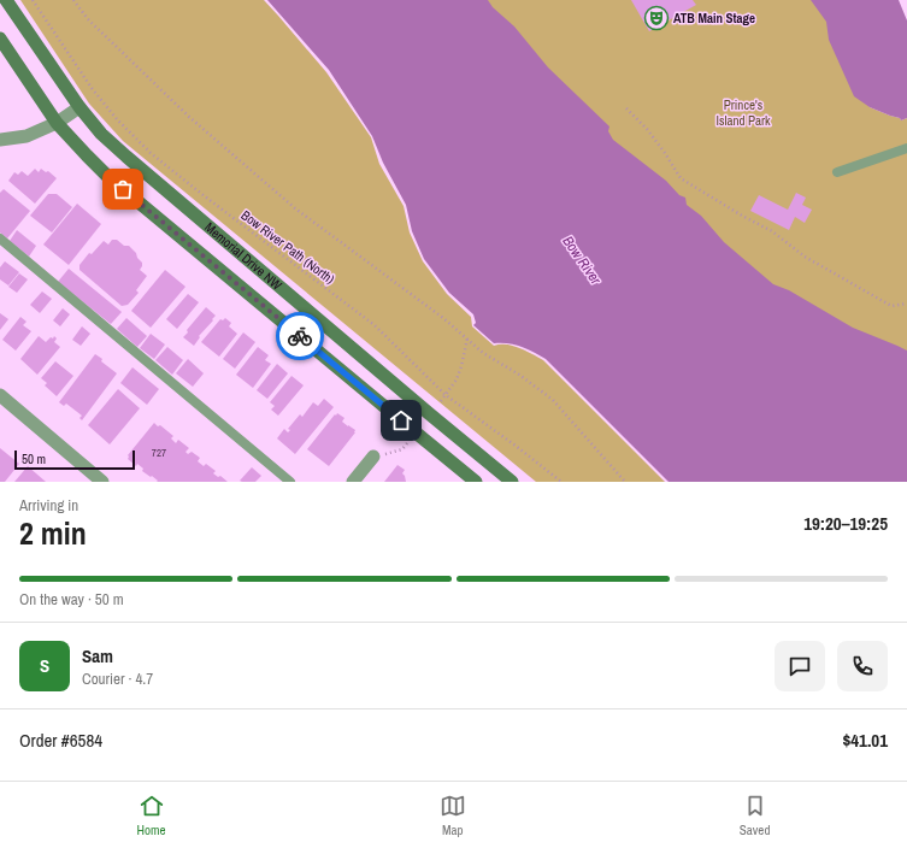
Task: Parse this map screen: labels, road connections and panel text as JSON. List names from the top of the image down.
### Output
{
  "streets": {
    "main road": ["Memorial Drive NW"],
    "path": ["Bow River Path (North)"]
  },
  "water": ["Bow River"],
  "parks": ["Prince's Island Park"],
  "places": {
    "theatre": ["ATB Main Stage"]
  },
  "house_numbers": ["727"],
  "scale_bar": "50 m",
  "page": {
    "scale": "50 m",
    "heading": ["2 min", "Arriving in", "19:20–19:25"],
    "panel": [
      "Sam",
      "Courier · 4.7",
      "Order #6584",
      "$41.01"
    ],
    "bar": "On the way · 50 m",
    "round": "S",
    "tabs": ["Home", "Map", "Saved"]
  }
}
